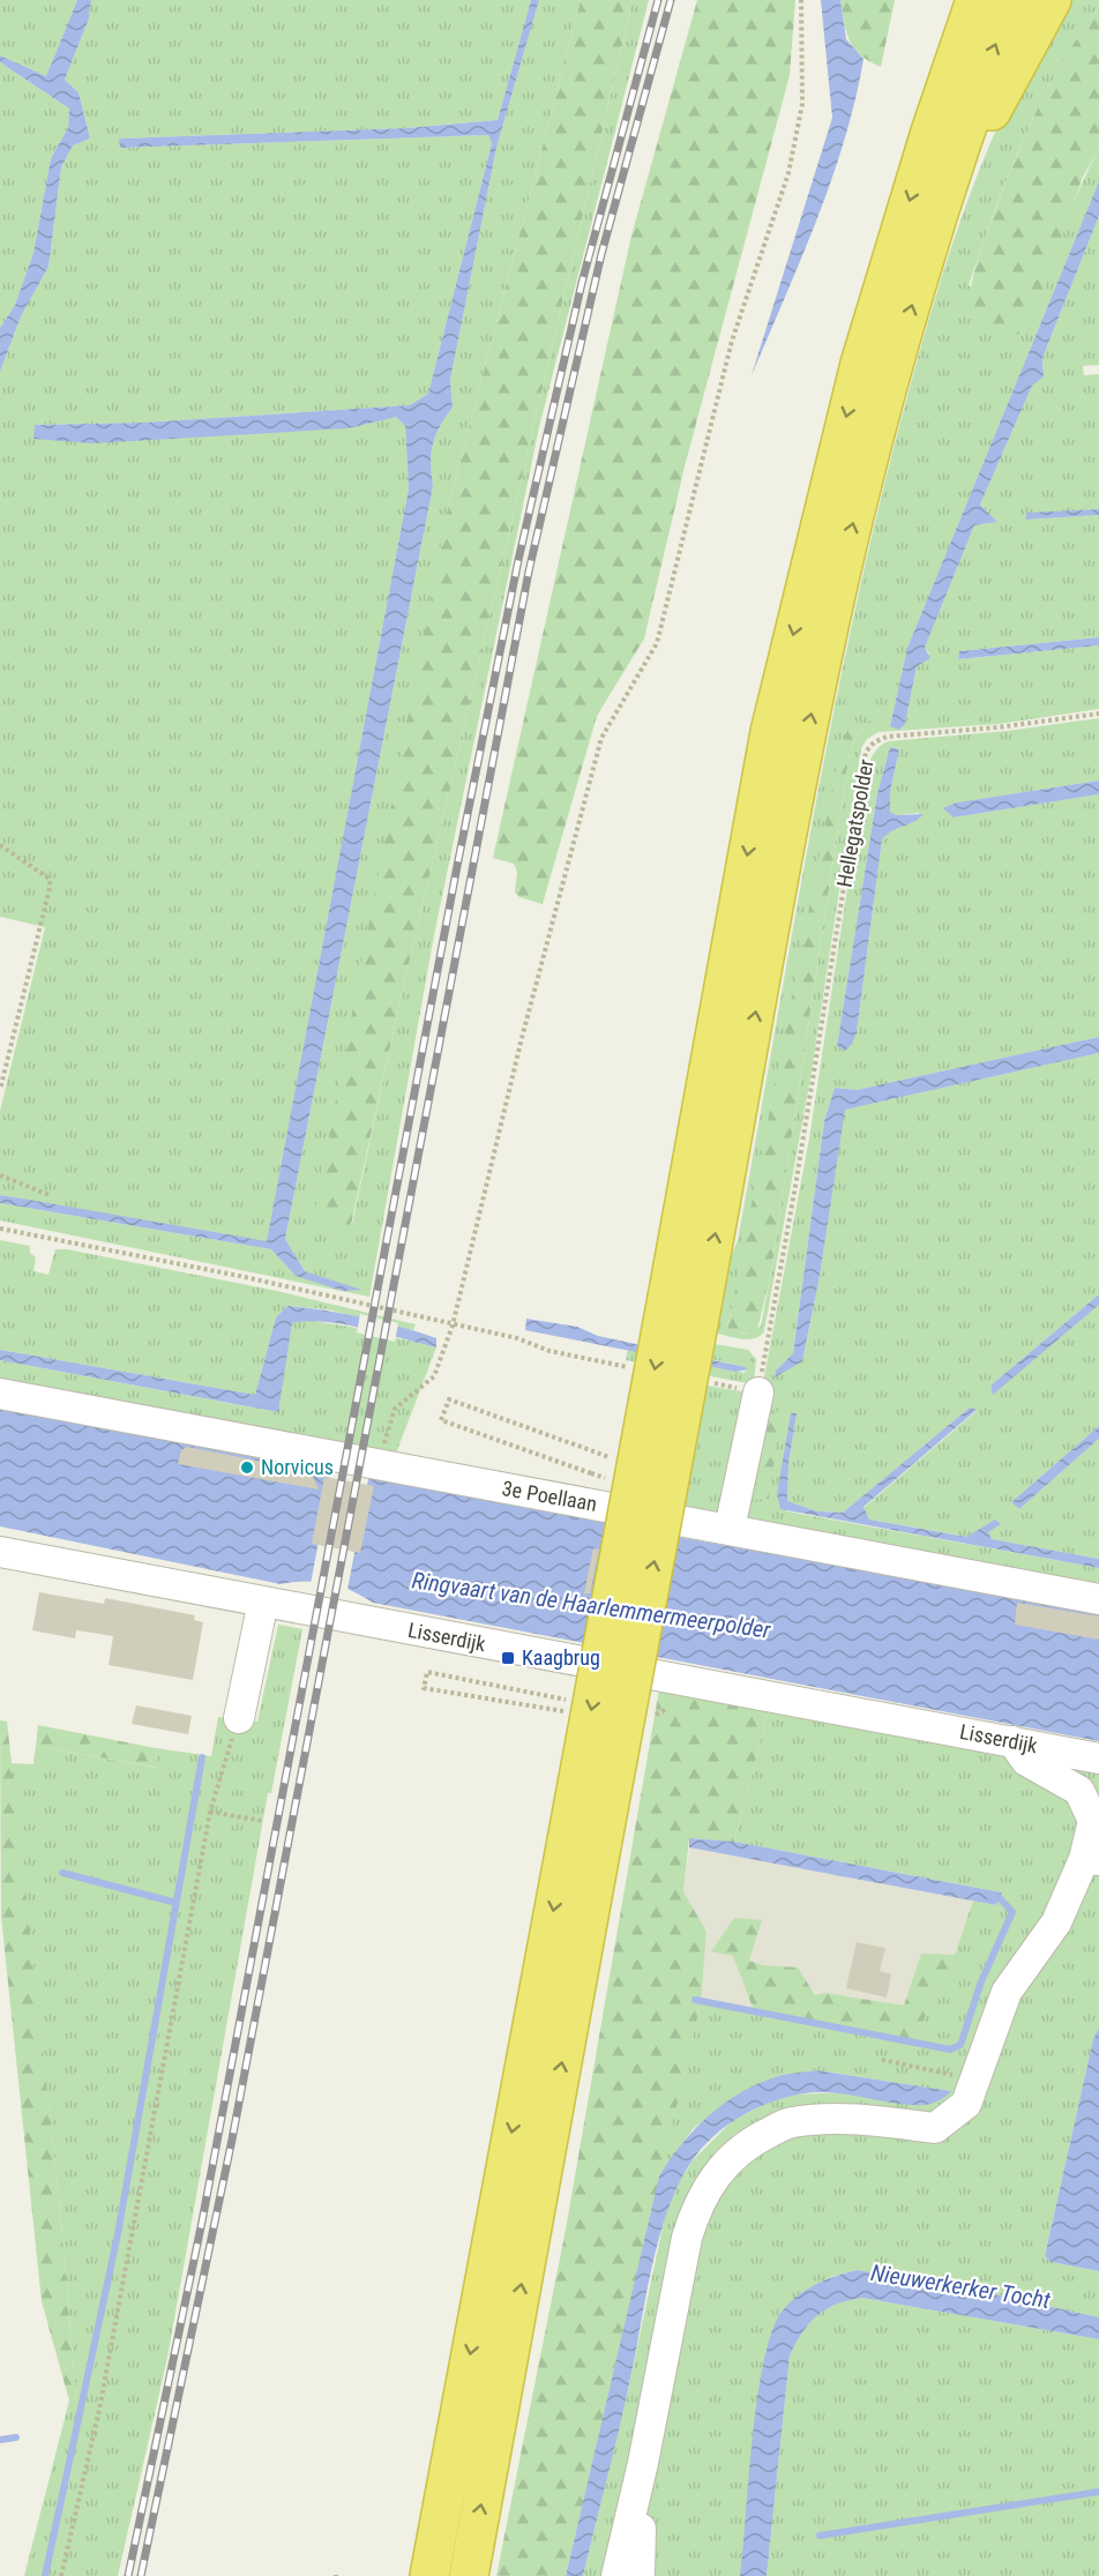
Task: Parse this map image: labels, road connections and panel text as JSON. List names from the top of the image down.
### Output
{
  "streets": {
    "street": ["3e Poellaan", "Lisserdijk"],
    "path": ["Hellegatspolder"]
  },
  "water": ["Ringvaart van de Haarlemmermeerpolder", "Nieuwerkerker Tocht"],
  "places": {
    "other": ["Norvicus"],
    "transit": ["Kaagbrug"]
  }
}
